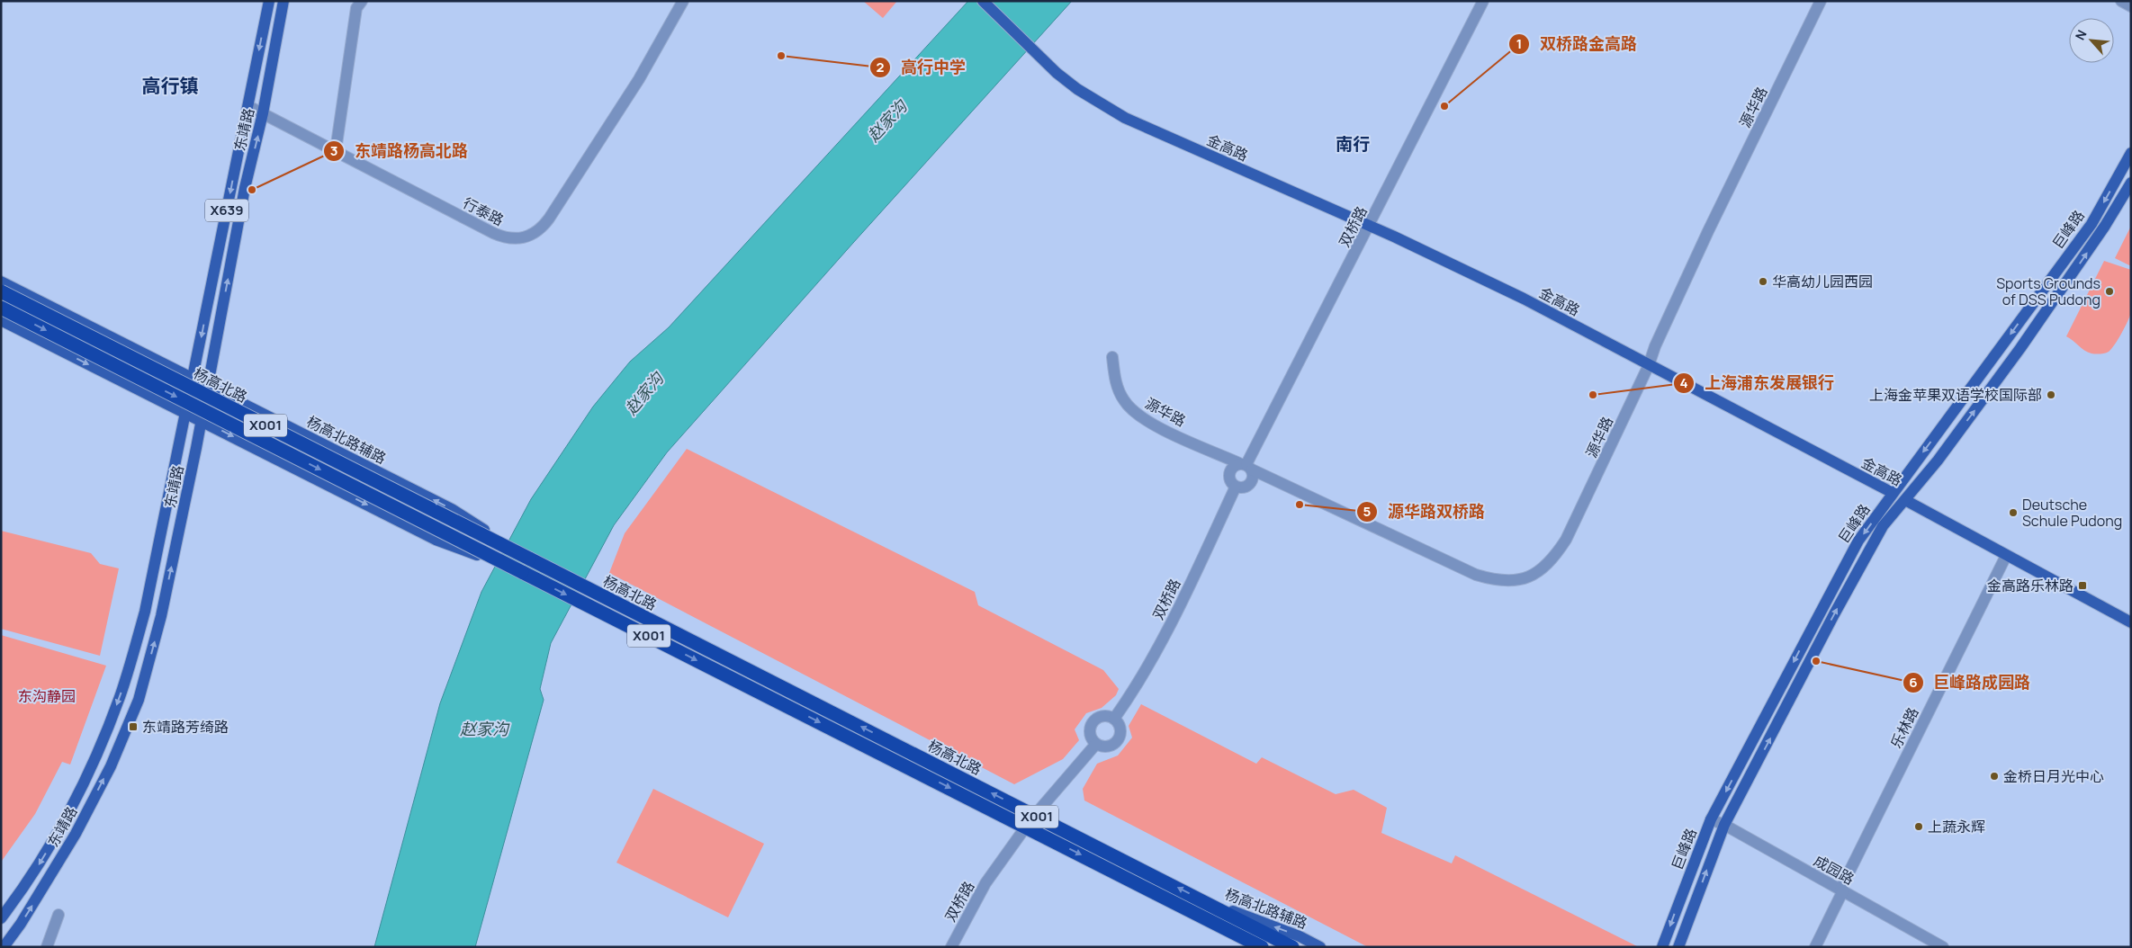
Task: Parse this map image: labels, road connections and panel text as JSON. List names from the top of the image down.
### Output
{
  "streets": {
    "highway": ["杨高北路", "X001"],
    "main road": [
      "东靖路",
      "金高路",
      "X639",
      "巨峰路",
      "杨高北路辅路"
    ],
    "street": [
      "源华路",
      "行泰路",
      "双桥路",
      "乐林路",
      "成园路"
    ]
  },
  "crossings": [
    ["源华路", "金高路"],
    ["源华路", "双桥路"],
    ["东靖路", "行泰路"],
    ["东靖路", "X001"],
    ["东靖路", "杨高北路辅路"],
    ["金高路", "双桥路"],
    ["金高路", "巨峰路"],
    ["金高路", "乐林路"],
    ["双桥路", "杨高北路"],
    ["巨峰路", "成园路"],
    ["杨高北路", "X001"],
    ["杨高北路", "杨高北路辅路"],
    ["乐林路", "成园路"]
  ],
  "districts": ["高行镇", "南行"],
  "water": ["赵家沟"],
  "parks": ["东沟静园"],
  "places": {
    "other": [
      "高行中学",
      "双桥路金高路",
      "东靖路杨高北路",
      "华高幼儿园西园",
      "Sports Grounds of DSS Pudong",
      "上海浦东发展银行",
      "上海金苹果双语学校国际部",
      "源华路双桥路",
      "Deutsche Schule Pudong",
      "巨峰路成园路",
      "金桥日月光中心",
      "上蔬永辉"
    ],
    "transit": ["金高路乐林路", "东靖路芳绮路"]
  },
  "north": "top left"
}
